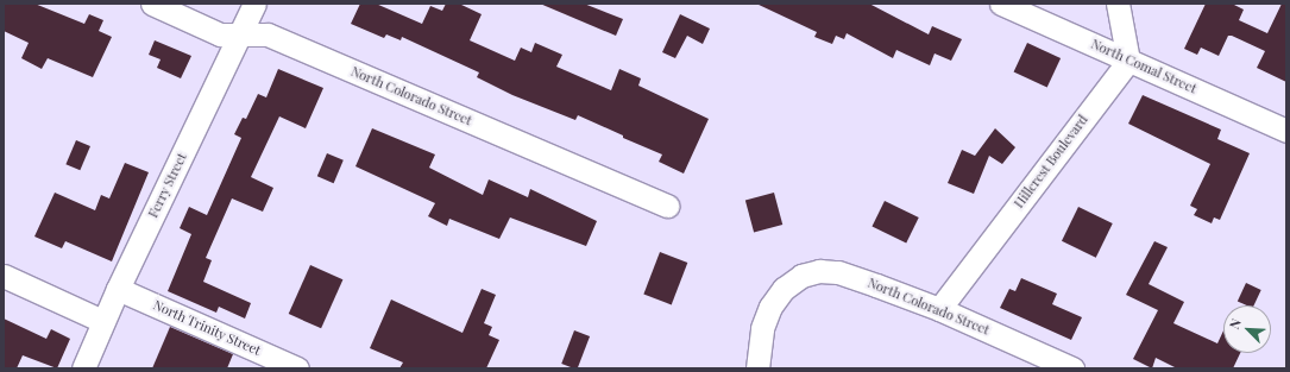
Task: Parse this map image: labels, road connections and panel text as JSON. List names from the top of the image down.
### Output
{
  "streets": {
    "street": [
      "North Comal Street",
      "North Colorado Street",
      "Hillcrest Boulevard",
      "Ferry Street",
      "North Trinity Street"
    ]
  },
  "crossings": [
    ["North Comal Street", "Hillcrest Boulevard"],
    ["North Colorado Street", "Hillcrest Boulevard"],
    ["North Colorado Street", "Ferry Street"],
    ["Ferry Street", "North Trinity Street"]
  ],
  "north": "top left"
}
